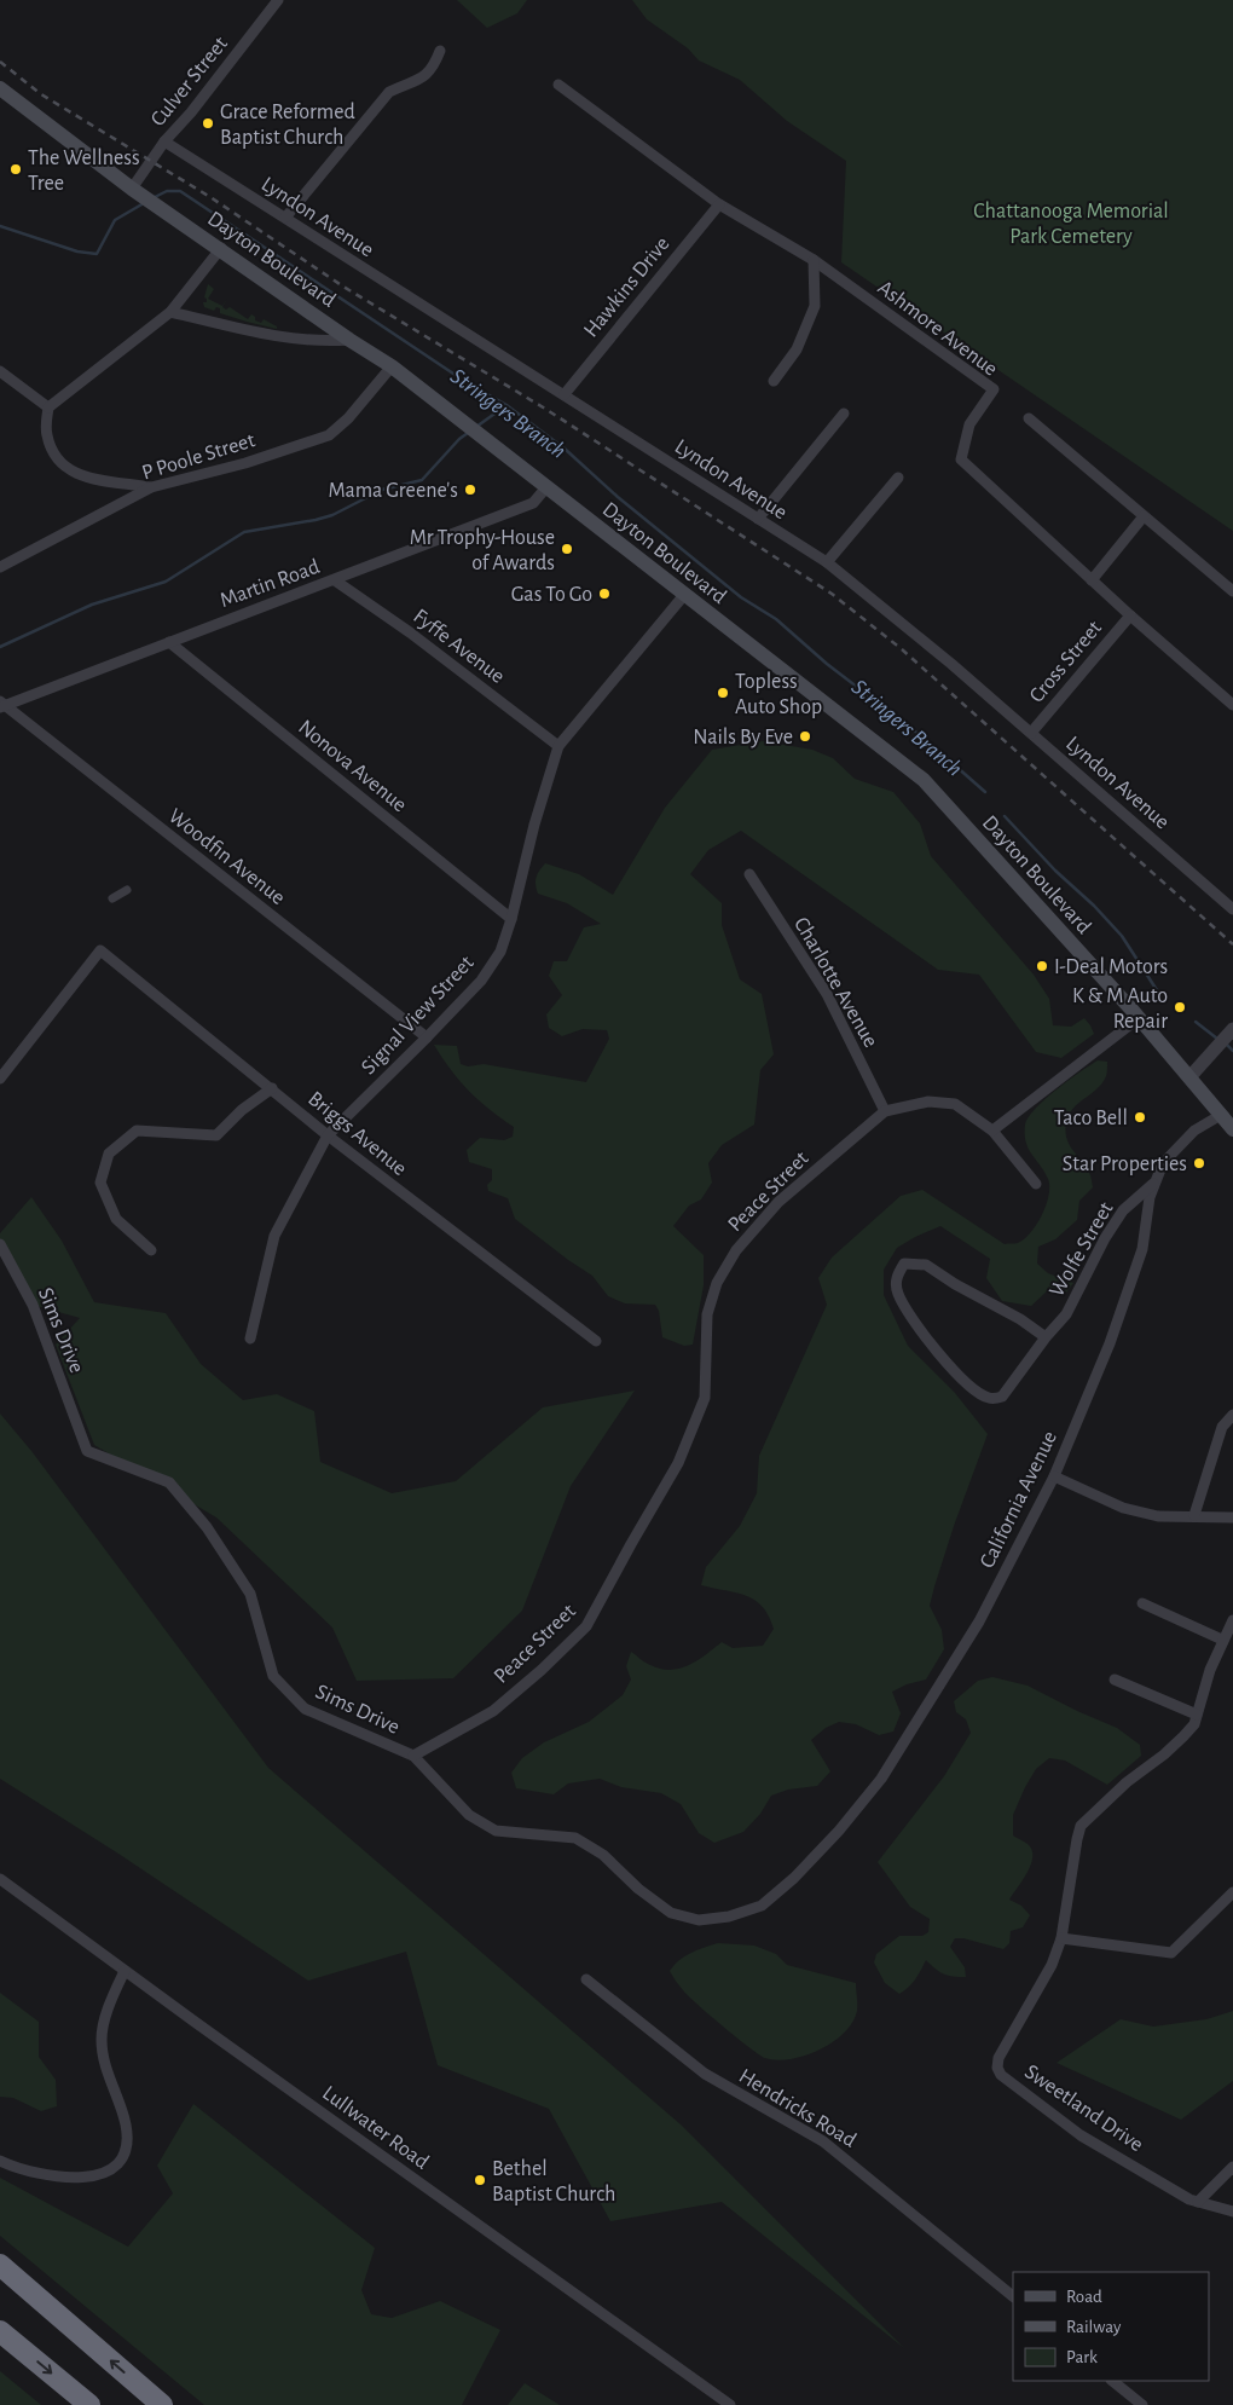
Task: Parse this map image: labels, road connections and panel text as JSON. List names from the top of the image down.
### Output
{
  "streets": {
    "main road": ["Dayton Boulevard"],
    "street": [
      "Culver Street",
      "Lyndon Avenue",
      "Hawkins Drive",
      "Ashmore Avenue",
      "P Poole Street",
      "Martin Road",
      "Fyffe Avenue",
      "Cross Street",
      "Nonova Avenue",
      "Woodfin Avenue",
      "Charlotte Avenue",
      "Signal View Street",
      "Briggs Avenue",
      "Peace Street",
      "Wolfe Street",
      "Sims Drive",
      "California Avenue",
      "Hendricks Road",
      "Sweetland Drive",
      "Lullwater Road"
    ]
  },
  "crossings": [
    ["Culver Street", "Lyndon Avenue"],
    ["Culver Street", "Dayton Boulevard"],
    ["Lyndon Avenue", "Hawkins Drive"],
    ["Lyndon Avenue", "Cross Street"],
    ["Dayton Boulevard", "P Poole Street"],
    ["Dayton Boulevard", "Martin Road"],
    ["Dayton Boulevard", "Signal View Street"],
    ["Dayton Boulevard", "California Avenue"],
    ["Hawkins Drive", "Ashmore Avenue"],
    ["Ashmore Avenue", "Cross Street"],
    ["Martin Road", "Fyffe Avenue"],
    ["Martin Road", "Nonova Avenue"],
    ["Martin Road", "Woodfin Avenue"],
    ["Fyffe Avenue", "Signal View Street"],
    ["Nonova Avenue", "Signal View Street"],
    ["Woodfin Avenue", "Signal View Street"],
    ["Charlotte Avenue", "Peace Street"],
    ["Signal View Street", "Briggs Avenue"],
    ["Peace Street", "Sims Drive"],
    ["Wolfe Street", "California Avenue"],
    ["Sims Drive", "California Avenue"]
  ],
  "water": ["Stringers Branch"],
  "parks": ["Chattanooga Memorial Park Cemetery"],
  "places": [
    "Grace Reformed Baptist Church",
    "The Wellness Tree",
    "Mama Greene's",
    "Mr Trophy-House of Awards",
    "Gas To Go",
    "Topless Auto Shop",
    "Nails By Eve",
    "I-Deal Motors",
    "K & M Auto Repair",
    "Taco Bell",
    "Star Properties",
    "Bethel Baptist Church"
  ],
  "legend": ["Road", "Railway", "Park"]
}
